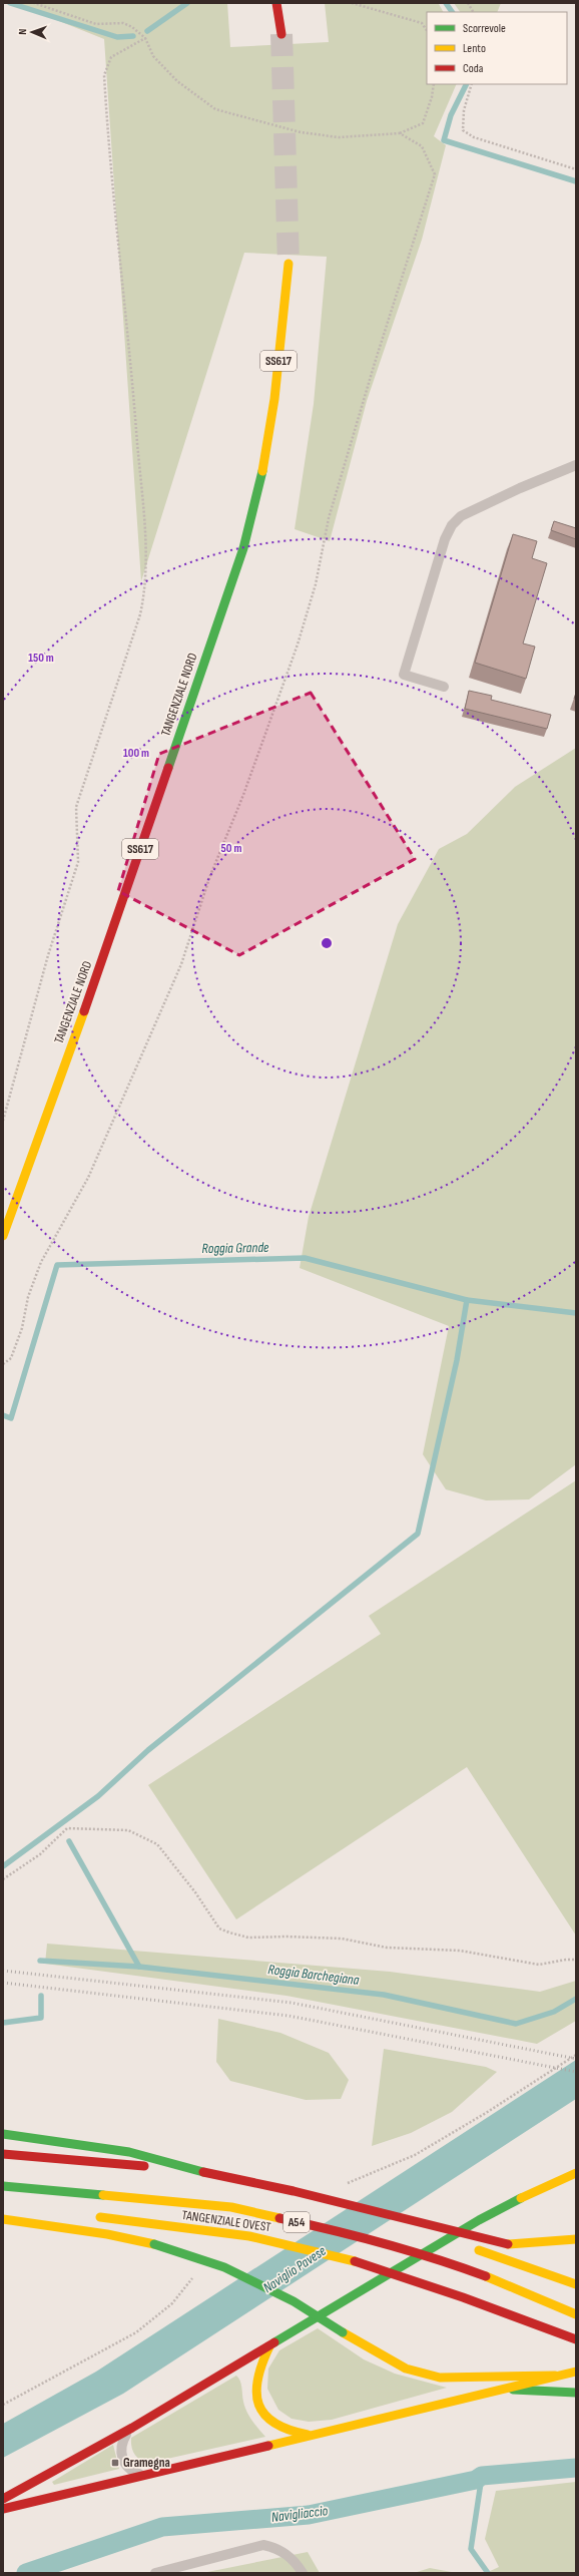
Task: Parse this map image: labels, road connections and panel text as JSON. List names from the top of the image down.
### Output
{
  "streets": {
    "main road": [
      "SS617",
      "TANGENZIALE NORD",
      "TANGENZIALE OVEST",
      "A54"
    ]
  },
  "water": [
    "Roggia Grande",
    "Roggia Barchegiana",
    "Naviglio Pavese",
    "Navigliaccio"
  ],
  "places": {
    "transit": ["Gramegna"]
  },
  "legend": ["Scorrevole", "Lento", "Coda"],
  "north": "left",
  "rings": ["150 m", "100 m", "50 m"]
}
